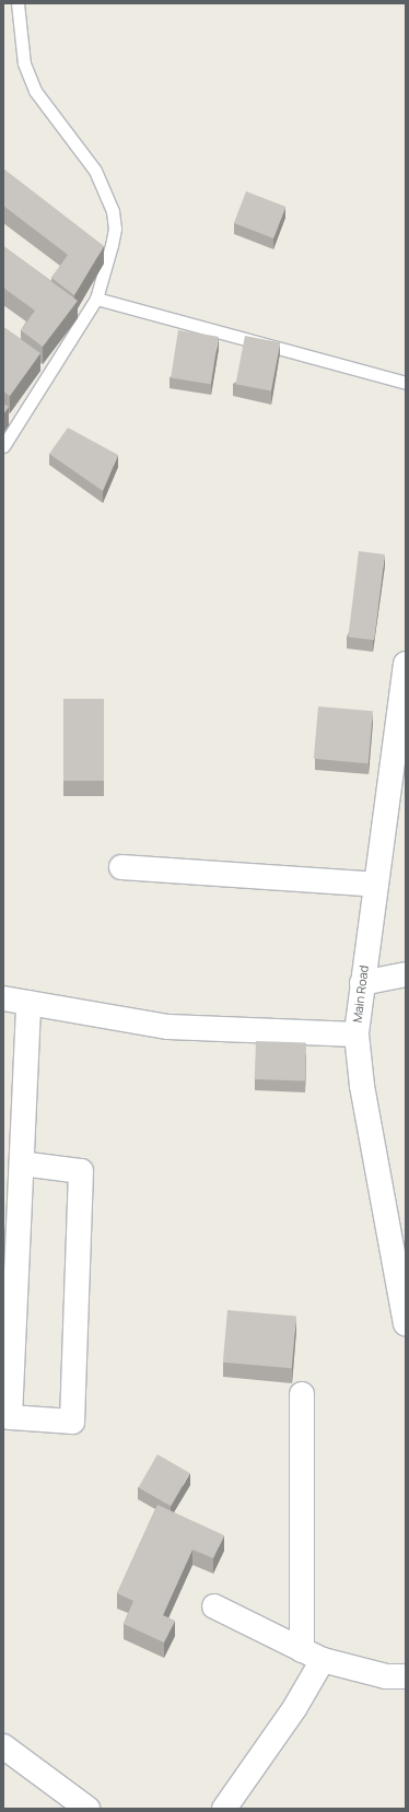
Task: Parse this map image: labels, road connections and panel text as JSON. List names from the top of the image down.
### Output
{
  "streets": {
    "street": ["Main Road"]
  }
}
